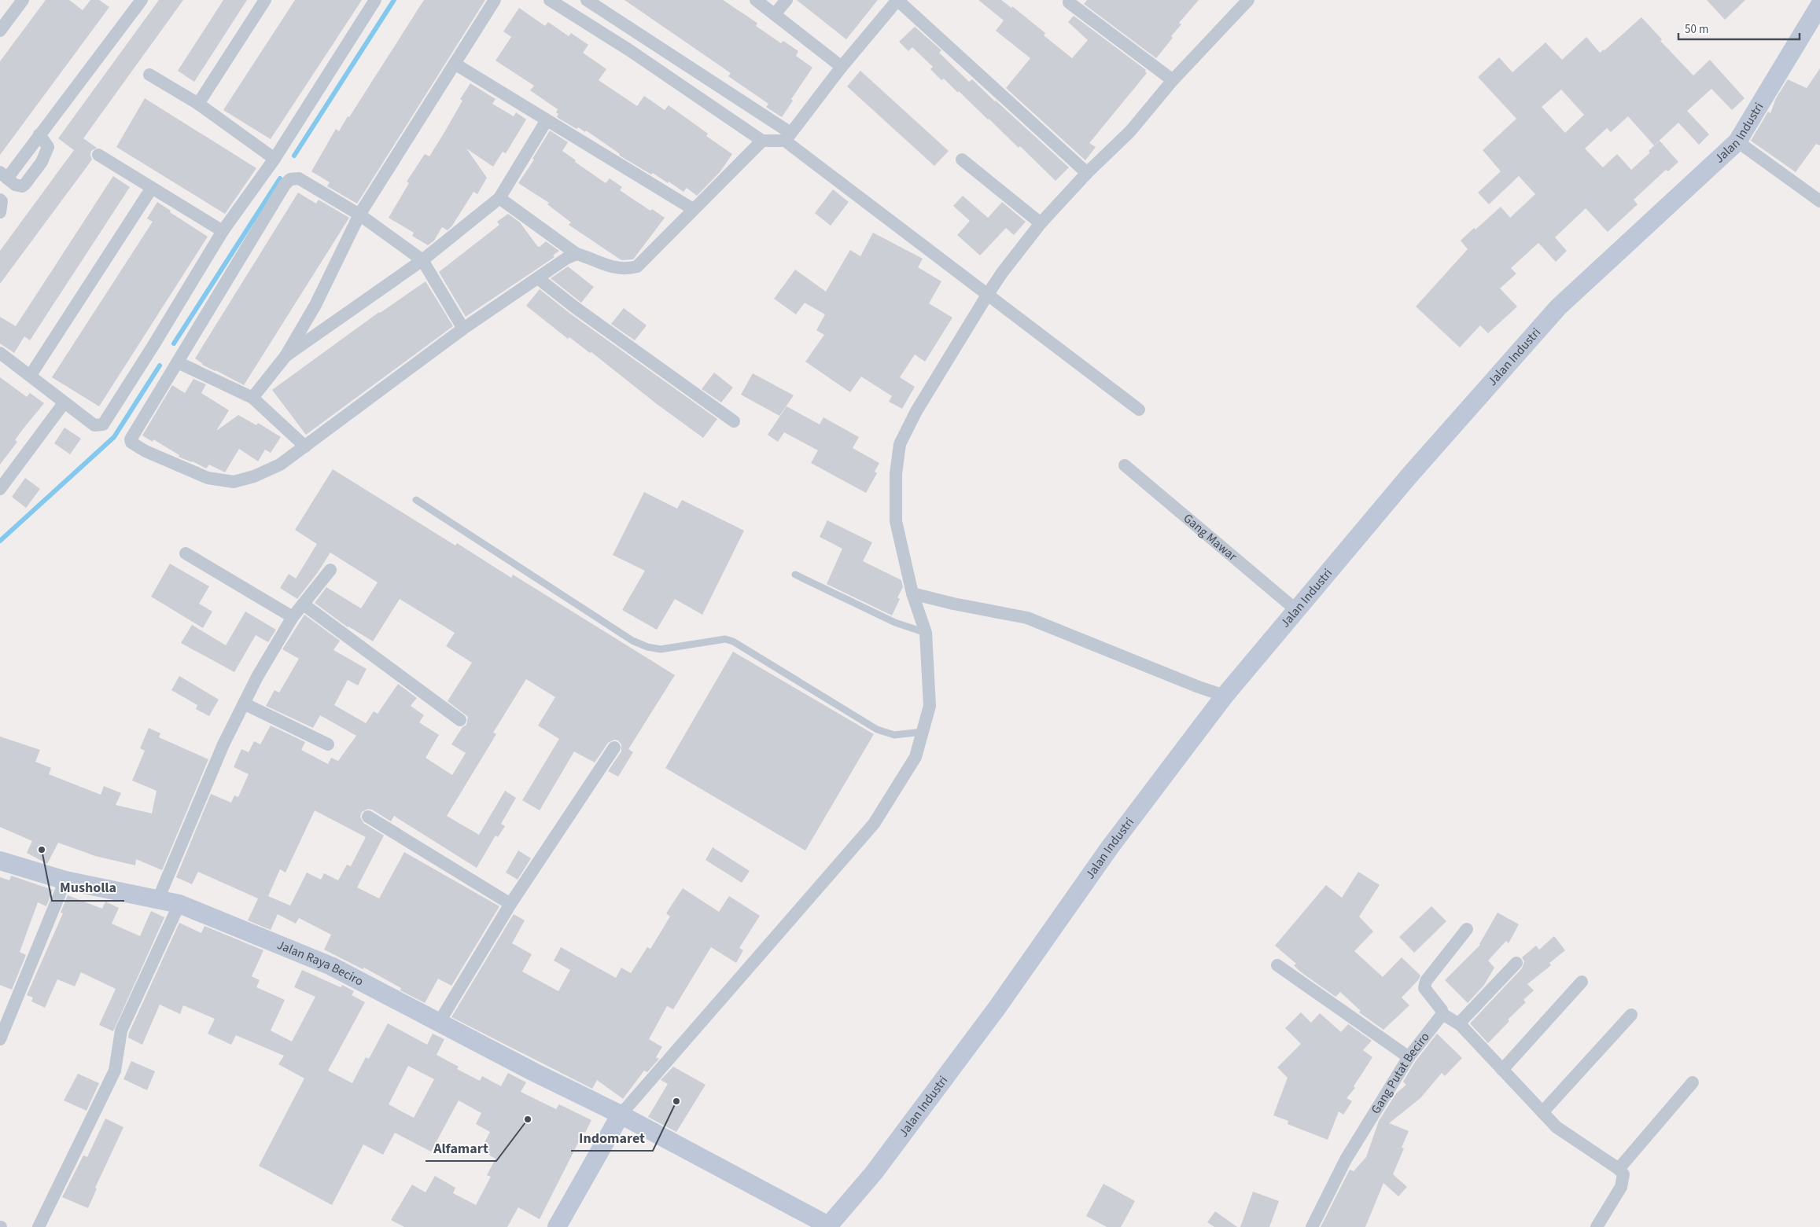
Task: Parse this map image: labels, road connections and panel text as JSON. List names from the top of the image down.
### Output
{
  "streets": {
    "street": [
      "Jalan Industri",
      "Gang Mawar",
      "Jalan Raya Beciro",
      "Gang Putat Beciro"
    ]
  },
  "crossings": [
    ["Jalan Industri", "Gang Mawar"],
    ["Jalan Industri", "Jalan Raya Beciro"]
  ],
  "places": ["Musholla", "Indomaret", "Alfamart"],
  "scale_bar": "50 m"
}
